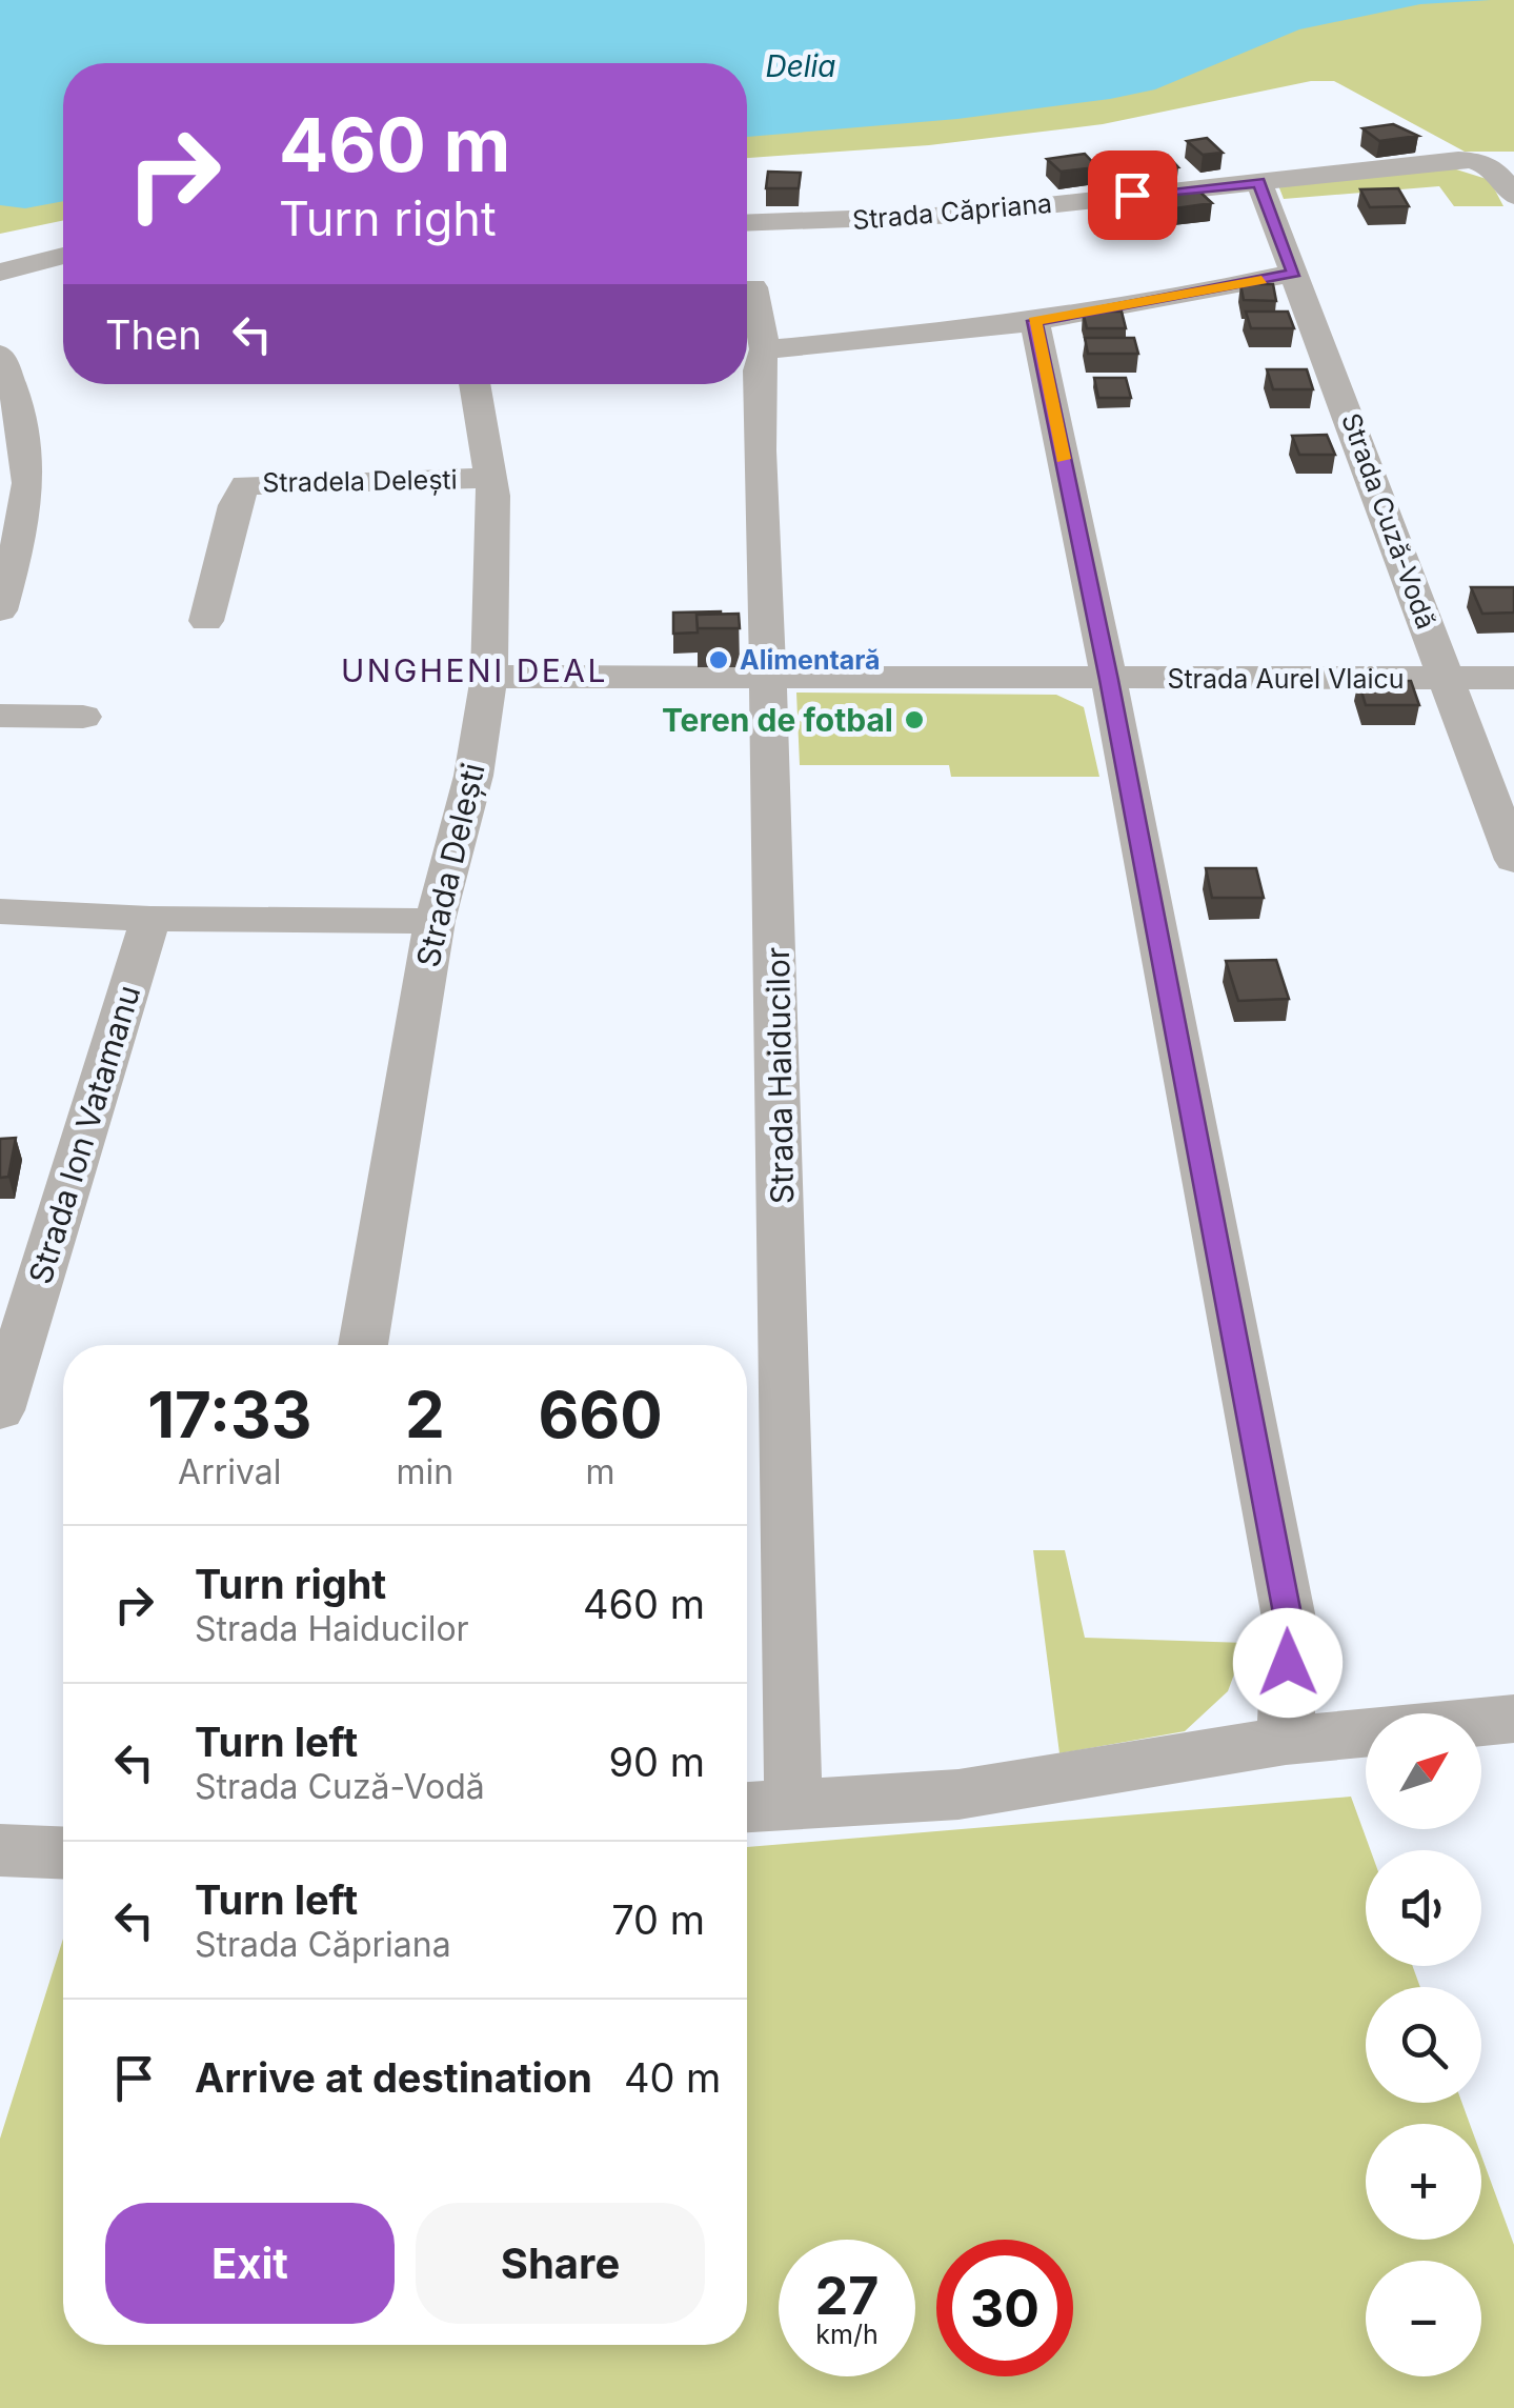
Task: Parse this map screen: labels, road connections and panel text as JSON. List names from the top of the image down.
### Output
{
  "streets": {
    "street": [
      "Strada Căpriana",
      "Stradela Delești",
      "Strada Cuză-Vodă",
      "Strada Aurel Vlaicu",
      "Strada Delești",
      "Strada Haiducilor",
      "Strada Ion Vatamanu"
    ]
  },
  "crossings": [
    ["Strada Căpriana", "Strada Cuză-Vodă"],
    ["Stradela Delești", "Strada Delești"],
    ["Strada Cuză-Vodă", "Strada Aurel Vlaicu"],
    ["Strada Aurel Vlaicu", "Strada Delești"],
    ["Strada Aurel Vlaicu", "Strada Haiducilor"]
  ],
  "districts": ["UNGHENI DEAL"],
  "water": ["Delia"],
  "places": ["Alimentară", "Teren de fotbal"],
  "north": "top right",
  "page": {
    "turn": ["460 m", "Turn right"],
    "then": "Then",
    "eta": [
      "17:33",
      "Arrival",
      "2",
      "min",
      "660",
      "m"
    ],
    "list": [
      {
        "name": "Turn right",
        "note": "Strada Haiducilor",
        "value": "460 m"
      },
      {
        "name": "Turn left",
        "note": "Strada Cuză-Vodă",
        "value": "90 m"
      },
      {
        "name": "Turn left",
        "note": "Strada Căpriana",
        "value": "70 m"
      },
      {
        "name": "Arrive at destination",
        "value": "40 m"
      }
    ],
    "map_buttons": ["+", "−"],
    "buttons": ["Exit", "Share"],
    "speed": "27 km/h",
    "limit": "30"
  }
}
